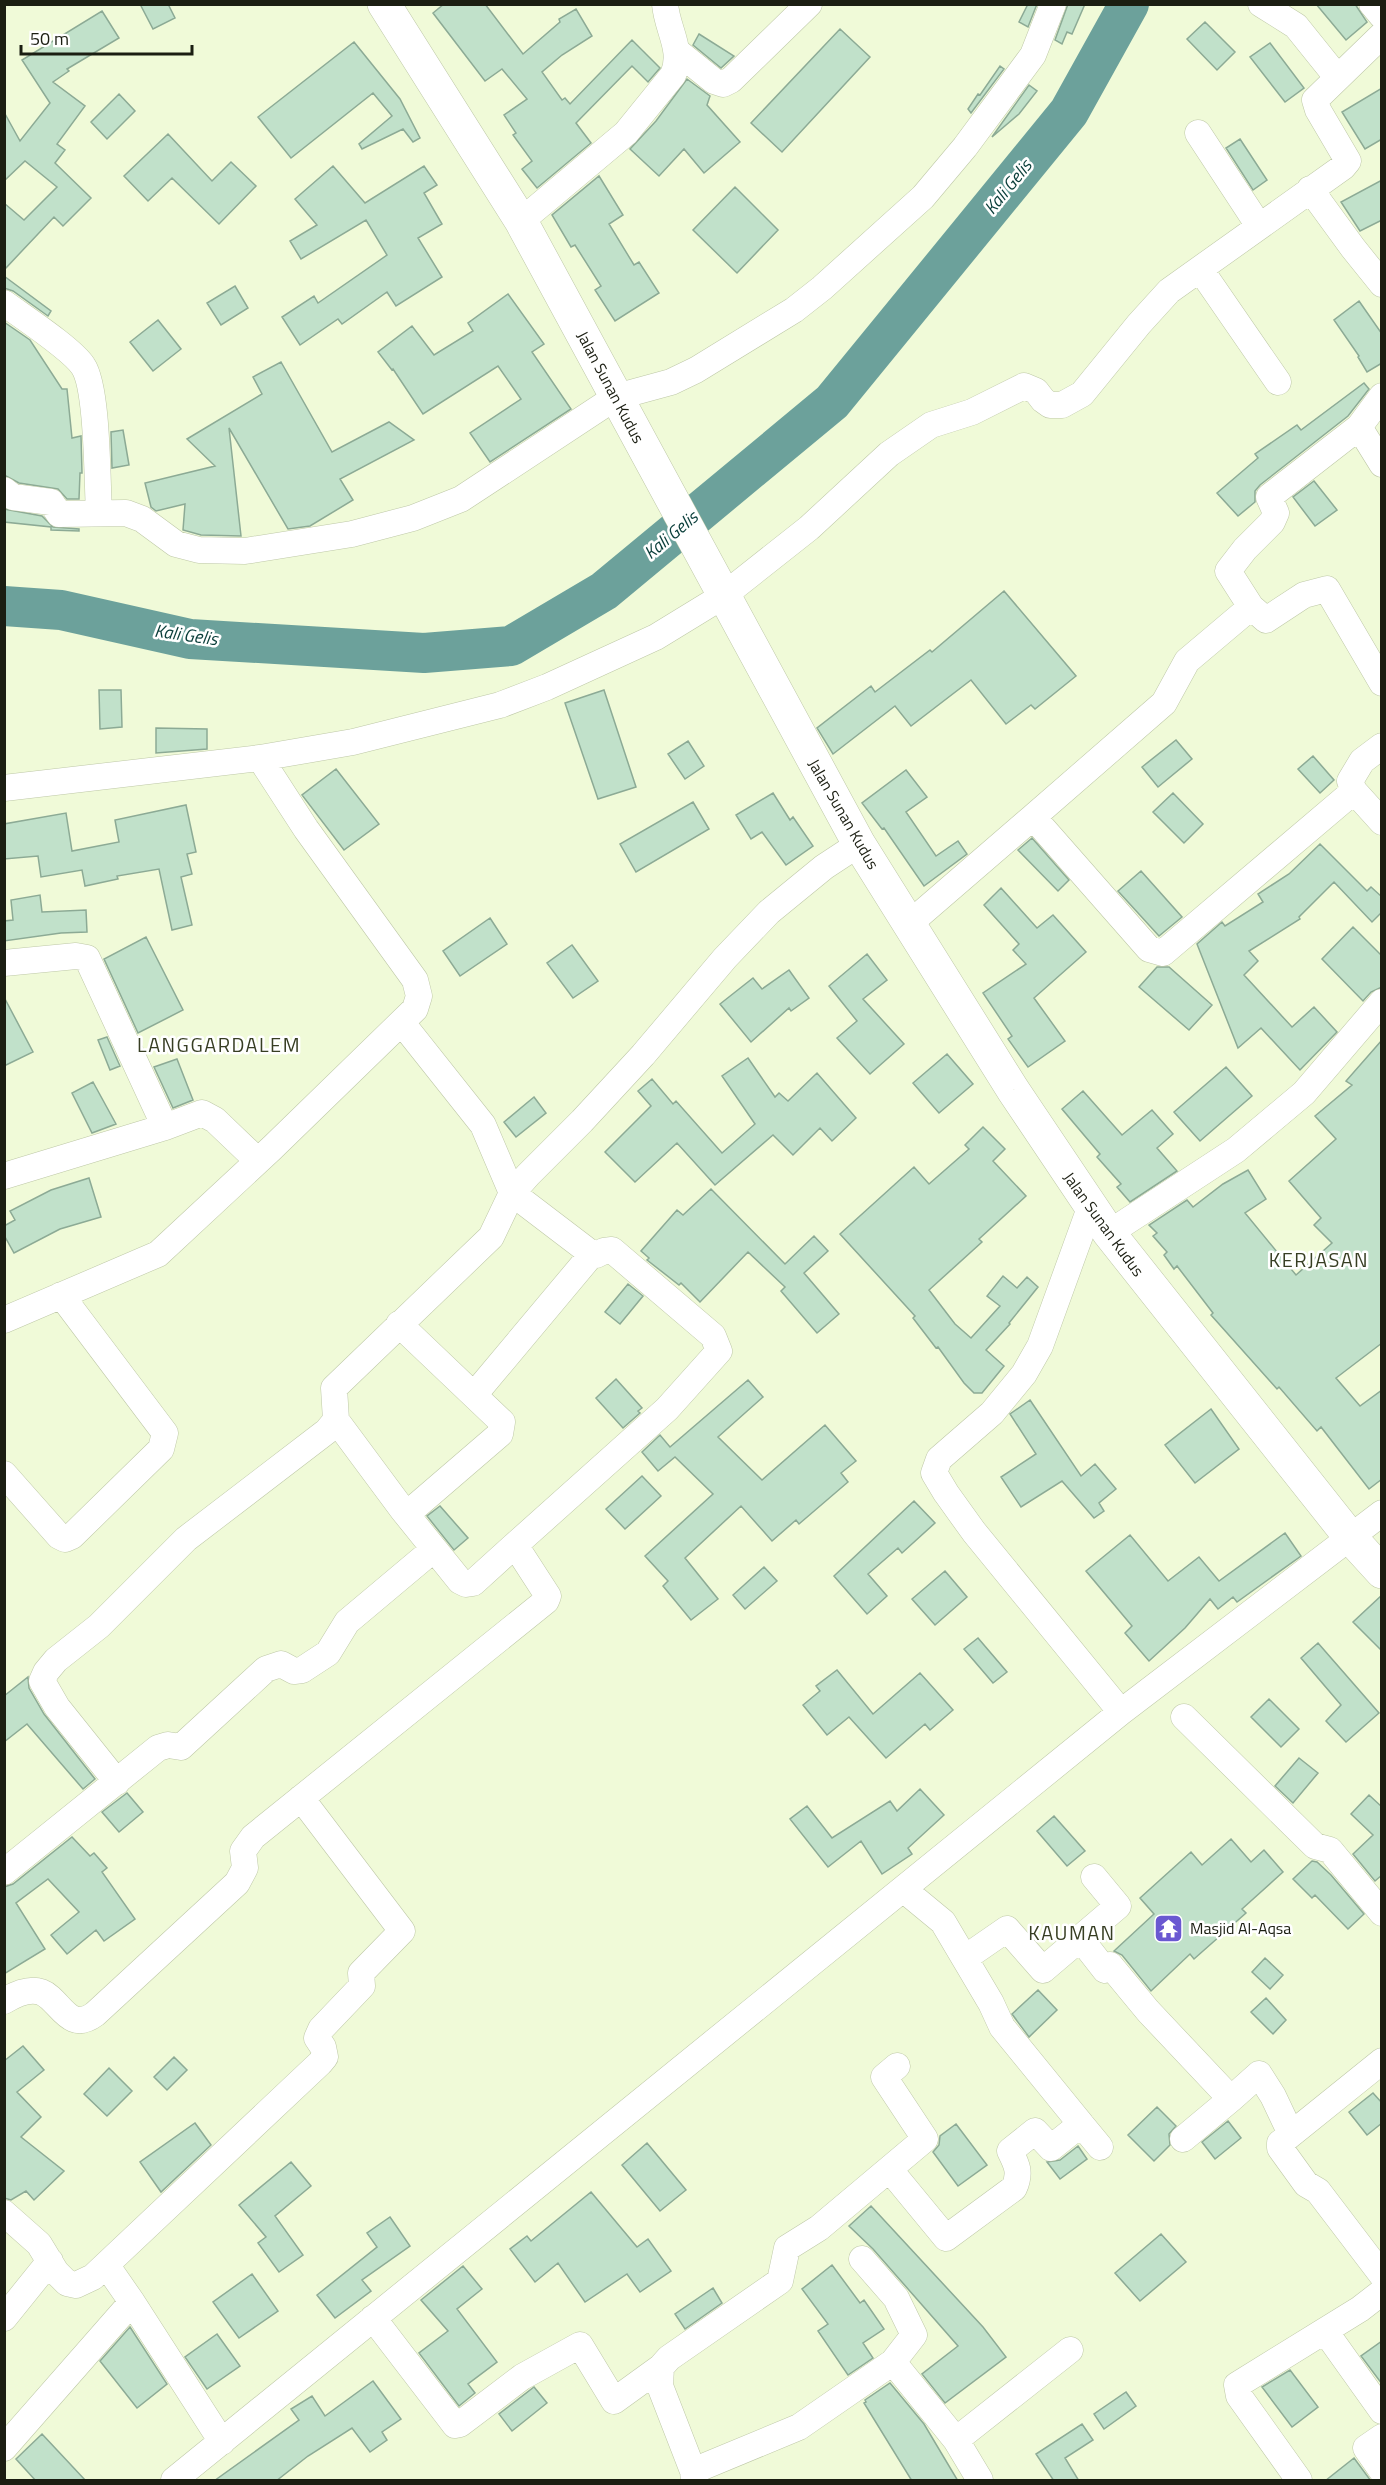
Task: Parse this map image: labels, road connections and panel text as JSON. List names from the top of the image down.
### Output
{
  "streets": {
    "main road": ["Jalan Sunan Kudus"]
  },
  "districts": ["LANGGARDALEM", "KERJASAN", "KAUMAN"],
  "water": ["Kali Gelis"],
  "places": {
    "temple": ["Masjid Al-Aqsa"]
  },
  "scale_bar": "50 m"
}
